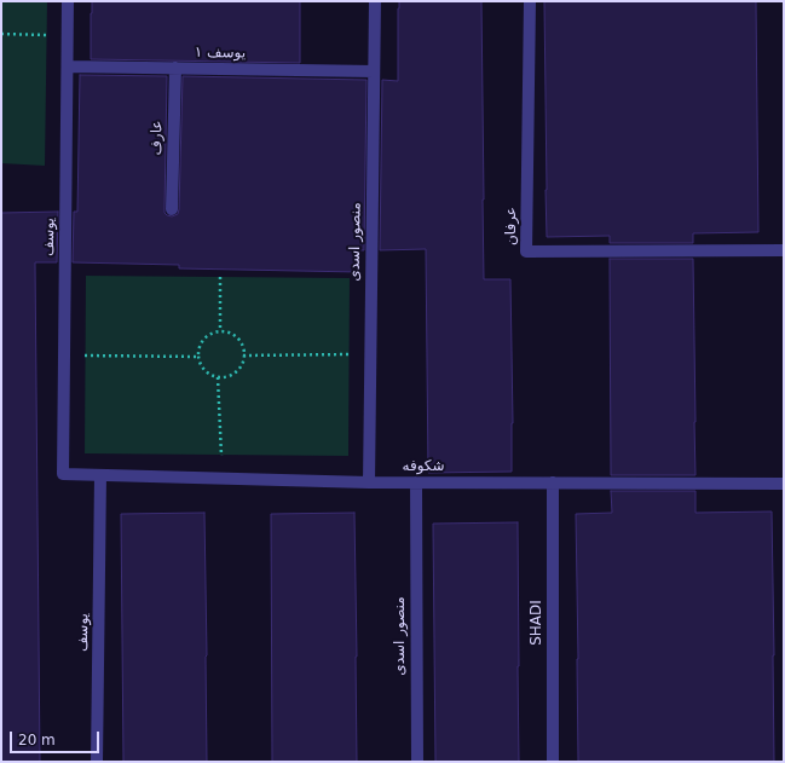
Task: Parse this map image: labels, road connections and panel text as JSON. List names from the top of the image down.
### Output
{
  "streets": {
    "street": [
      "یوسف ۱",
      "عارف",
      "عرفان",
      "یوسف",
      "منصور اسدی",
      "شکوفه",
      "SHADI"
    ]
  },
  "crossings": [
    ["یوسف ۱", "عارف"],
    ["یوسف ۱", "یوسف"],
    ["یوسف ۱", "منصور اسدی"],
    ["یوسف", "شکوفه"],
    ["منصور اسدی", "شکوفه"],
    ["شکوفه", "SHADI"]
  ],
  "scale_bar": "20 m"
}
